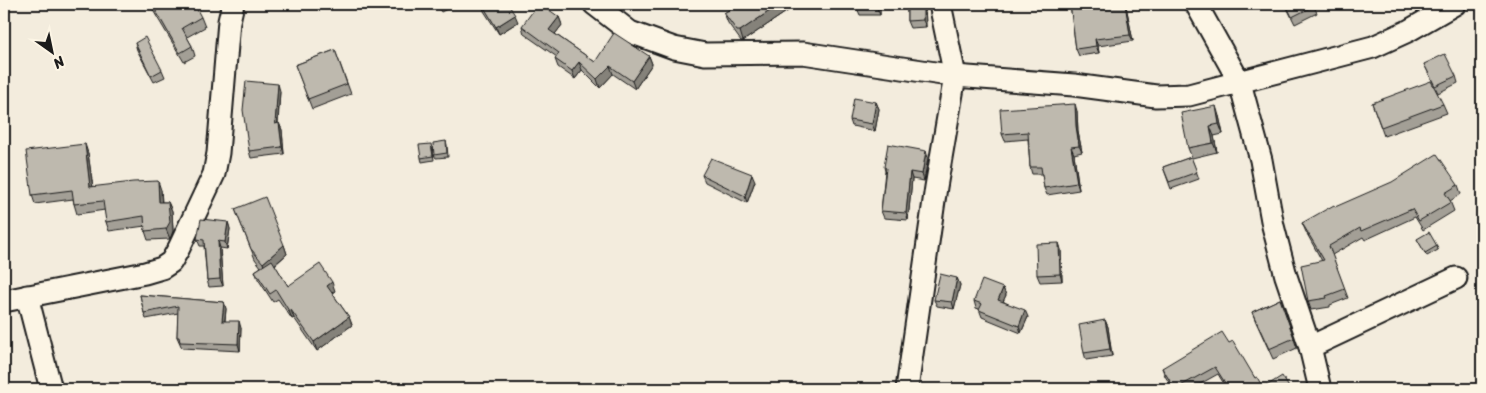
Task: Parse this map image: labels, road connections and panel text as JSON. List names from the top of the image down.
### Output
{
  "north": "bottom right"
}
